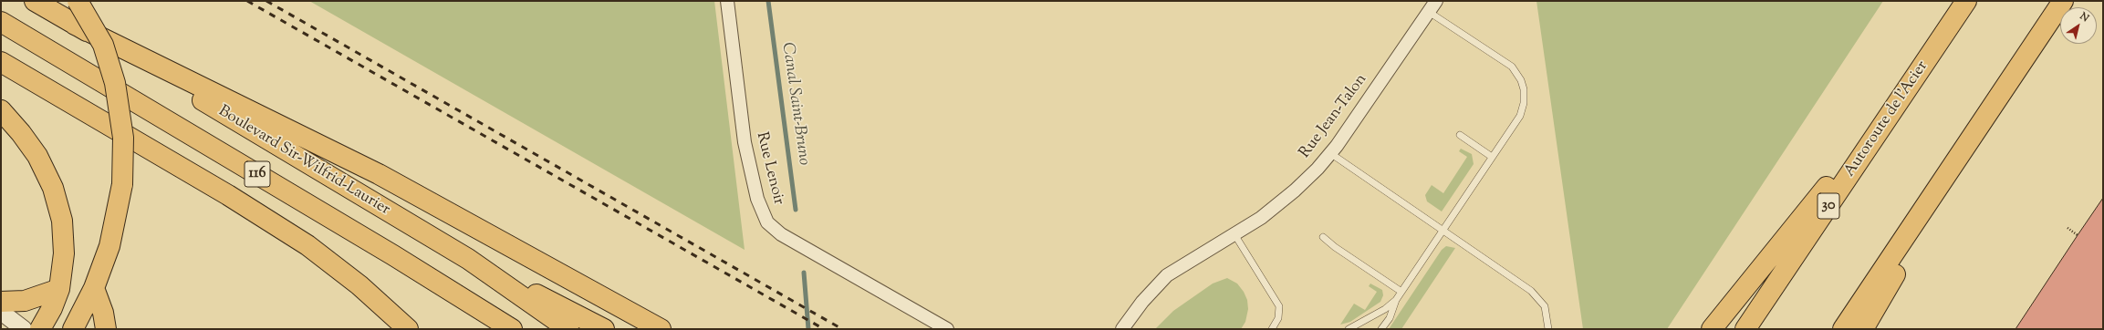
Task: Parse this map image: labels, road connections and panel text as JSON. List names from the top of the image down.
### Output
{
  "streets": {
    "highway": [
      "Autoroute de l'Acier",
      "Boulevard Sir-Wilfrid-Laurier",
      "116",
      "30"
    ],
    "street": ["Rue Jean-Talon", "Rue Lenoir"]
  },
  "water": ["Canal Saint-Bruno"],
  "north": "top right"
}
